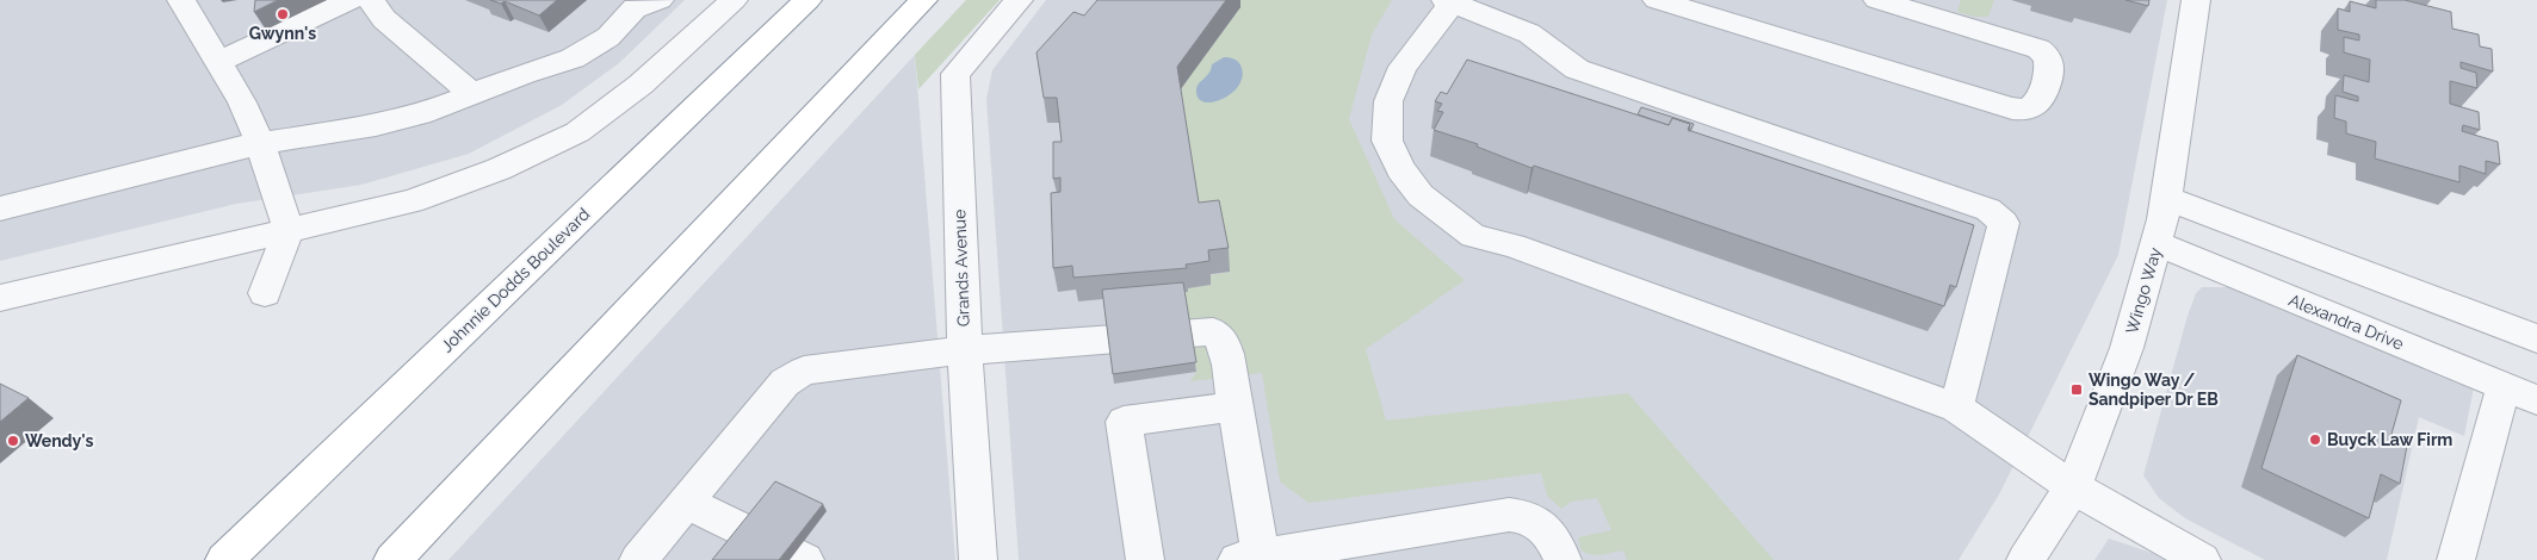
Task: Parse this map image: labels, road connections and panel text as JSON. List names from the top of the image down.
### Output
{
  "streets": {
    "highway": ["Johnnie Dodds Boulevard"],
    "street": ["Grands Avenue", "Wingo Way", "Alexandra Drive"]
  },
  "crossings": [
    ["Wingo Way", "Alexandra Drive"]
  ],
  "places": {
    "other": ["Gwynn's", "Buyck Law Firm", "Wendy's"],
    "transit": ["Wingo Way / Sandpiper Dr EB"]
  }
}
